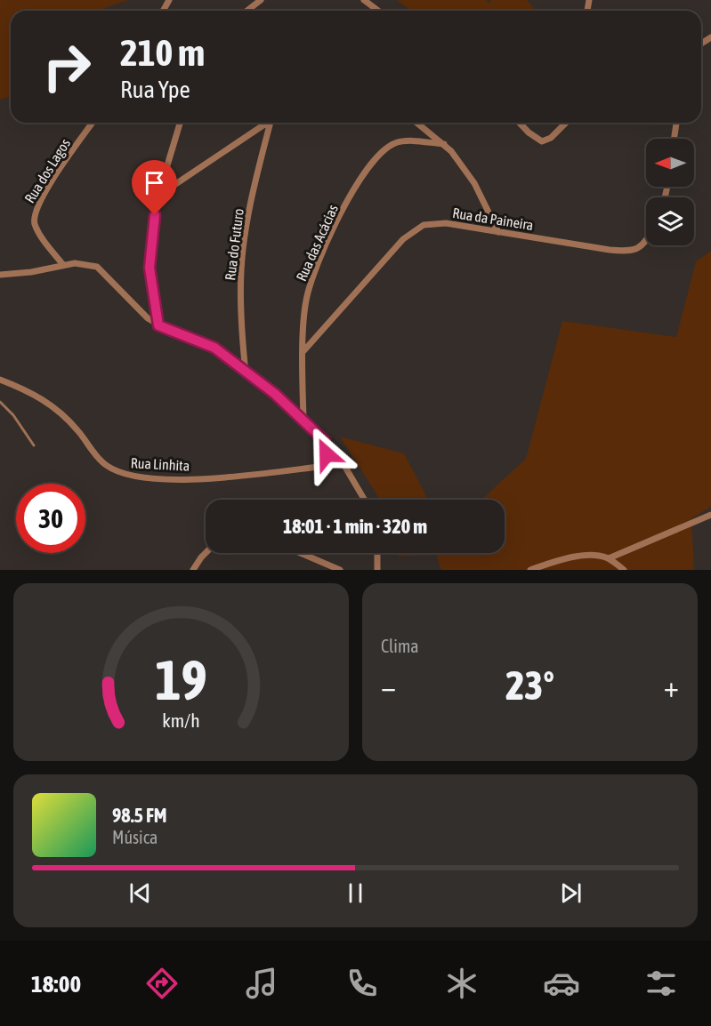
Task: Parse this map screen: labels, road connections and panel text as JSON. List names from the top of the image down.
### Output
{
  "streets": {
    "street": [
      "Rua dos Lagos",
      "Rua da Paineira",
      "Rua das Acácias",
      "Rua do Futuro",
      "Rua Linhita"
    ]
  },
  "crossings": [
    ["Rua da Paineira", "Rua das Acácias"]
  ],
  "north": "left",
  "page": {
    "turn": ["210 m", "Rua Ype"],
    "limit": "30",
    "trip": "18:01 · 1 min · 320 m",
    "tile": "Clima",
    "heat": ["−", "23°", "+"],
    "song": ["98.5 FM", "Música"],
    "tabs": "18:00",
    "gauge": ["19", "km/h"]
  }
}
